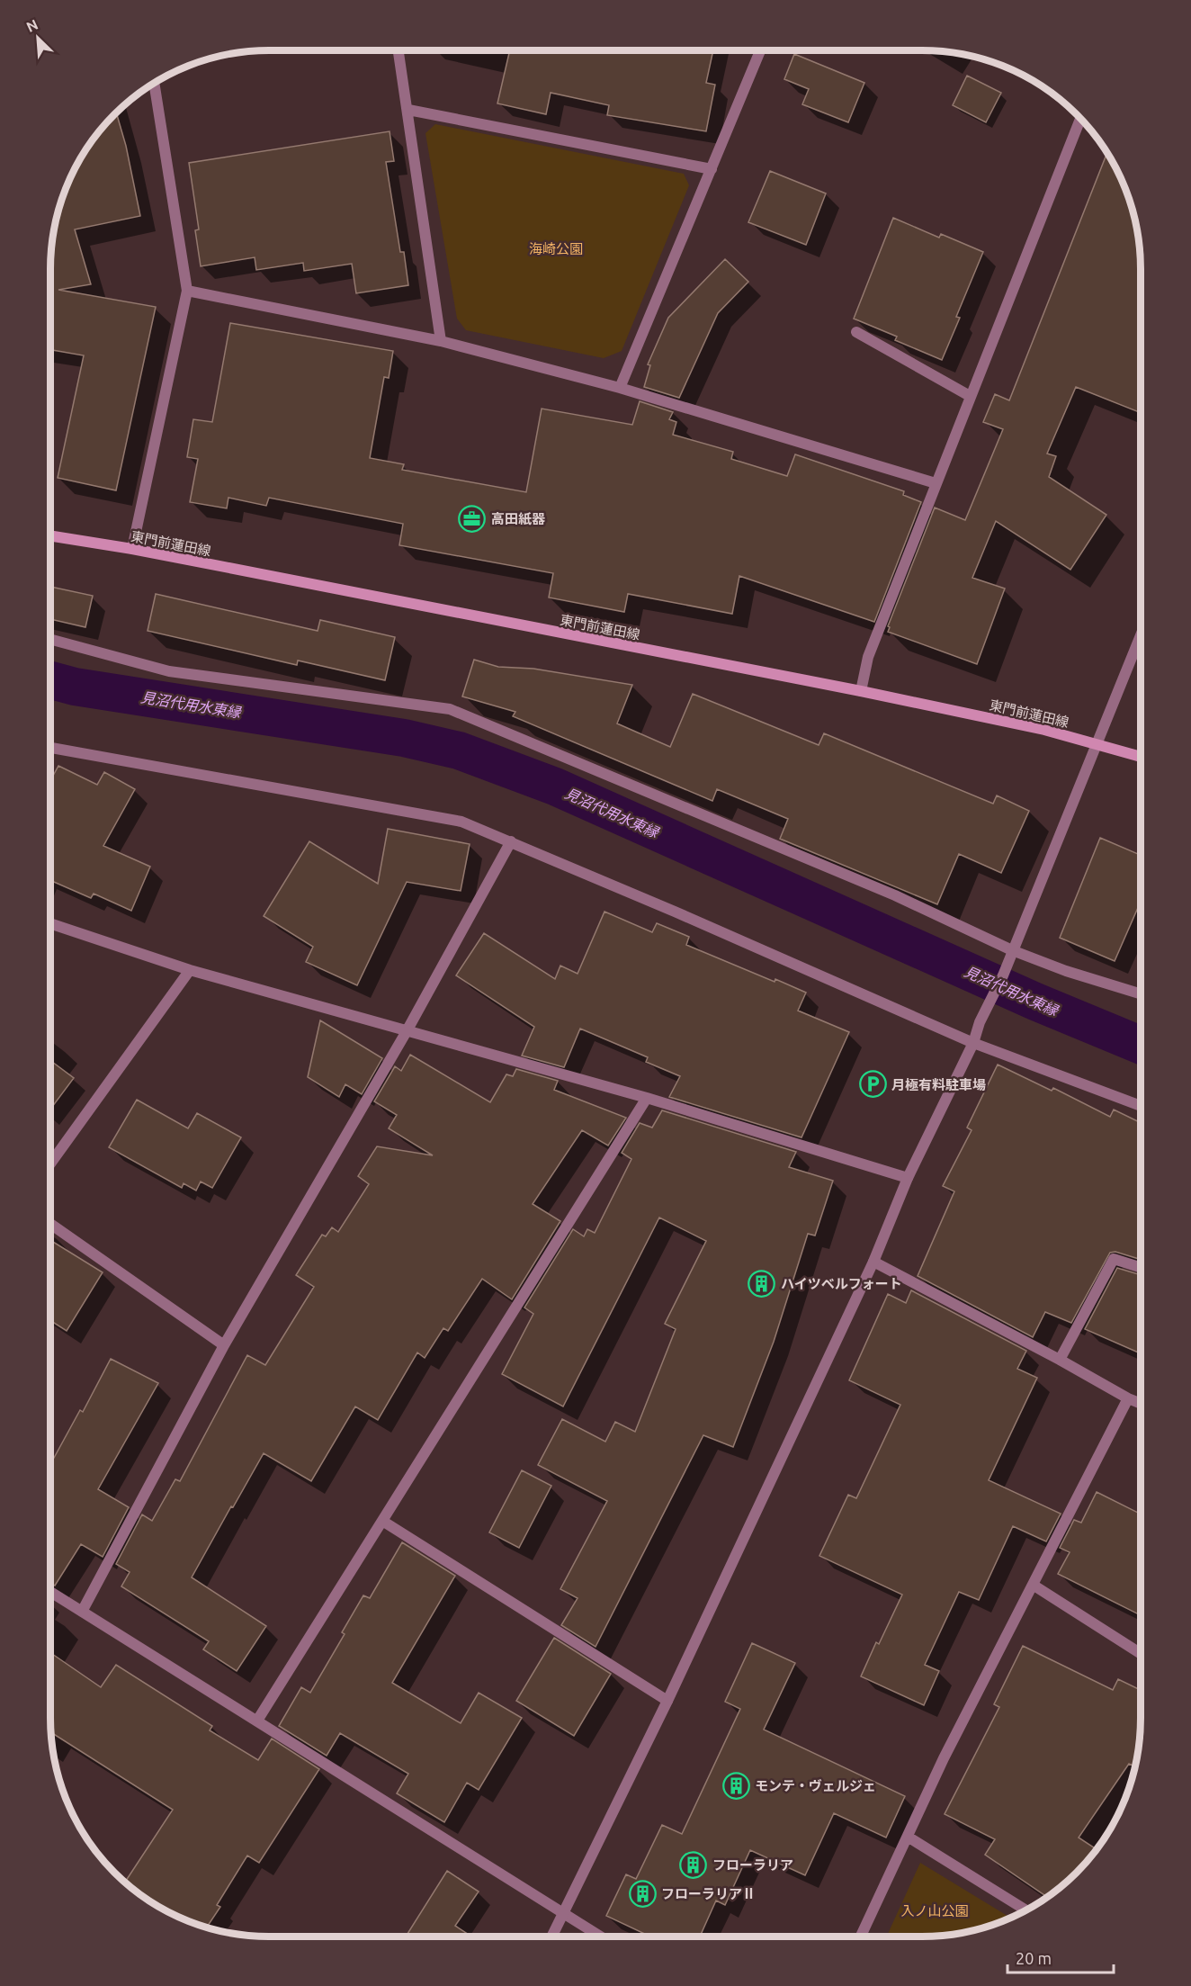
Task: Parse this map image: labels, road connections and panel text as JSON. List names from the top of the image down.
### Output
{
  "streets": {
    "main road": ["東門前蓮田線"]
  },
  "water": ["見沼代用水東縁"],
  "parks": ["海崎公園", "入ノ山公園"],
  "places": {
    "office": ["高田紙器"],
    "parking": ["月極有料駐車場"],
    "building": [
      "ハイツベルフォート",
      "モンテ・ヴェルジェ",
      "フローラリア",
      "フローラリアⅡ"
    ]
  },
  "scale_bar": "20 m",
  "north": "top left"
}
